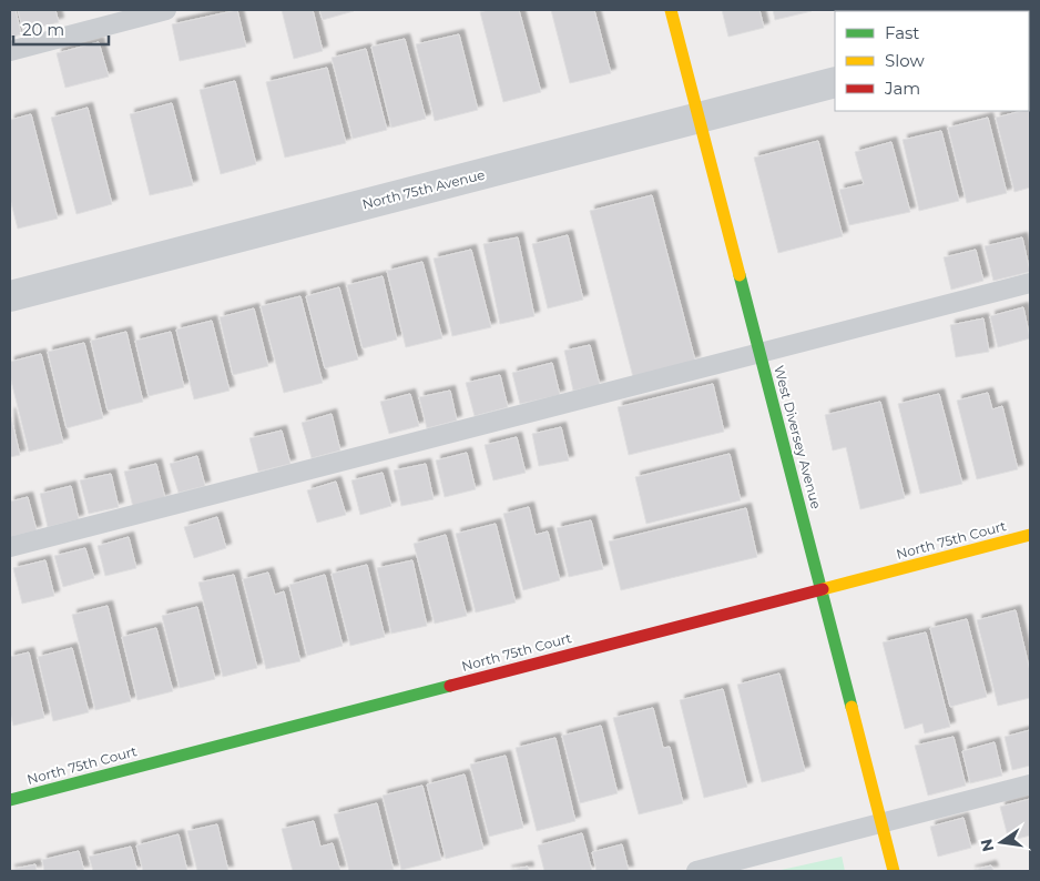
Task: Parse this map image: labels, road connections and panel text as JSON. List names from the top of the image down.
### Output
{
  "streets": {
    "street": ["North 75th Avenue", "West Diversey Avenue", "North 75th Court"]
  },
  "crossings": [
    ["North 75th Avenue", "West Diversey Avenue"],
    ["West Diversey Avenue", "North 75th Court"]
  ],
  "legend": ["Fast", "Slow", "Jam"],
  "scale_bar": "20 m",
  "north": "left"
}
